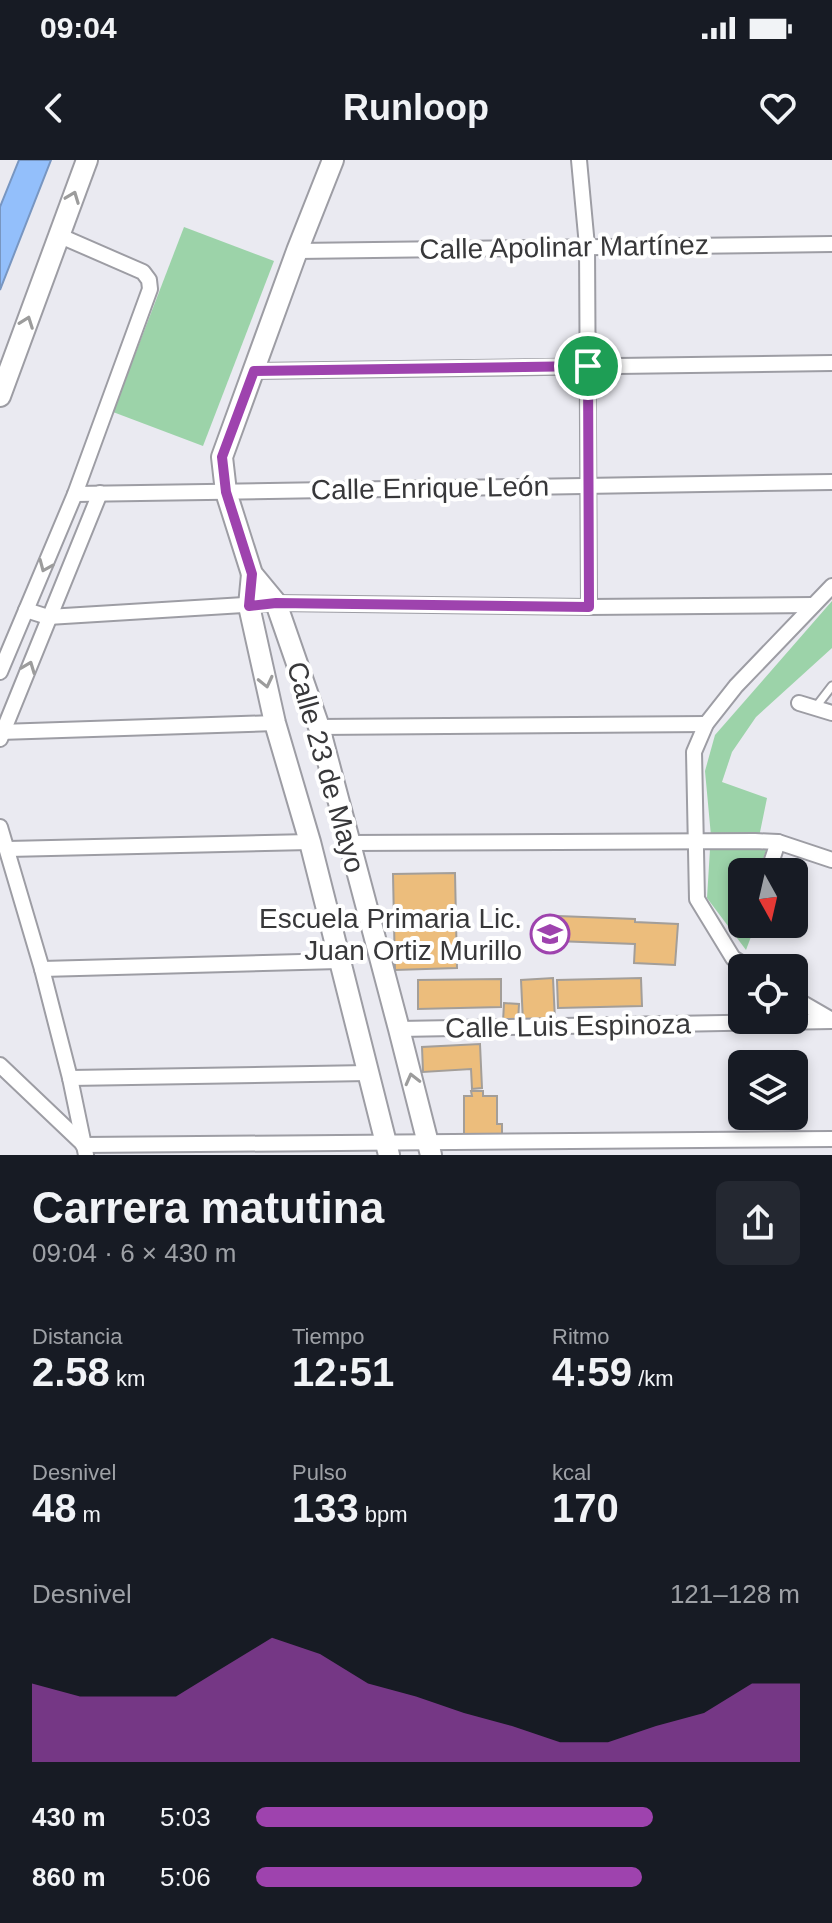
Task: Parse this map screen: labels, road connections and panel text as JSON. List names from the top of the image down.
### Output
{
  "streets": {
    "street": [
      "Calle Apolinar Martínez",
      "Calle Enrique León",
      "Calle 23 de Mayo",
      "Calle Luis Espinoza"
    ]
  },
  "crossings": [
    ["Calle Apolinar Martínez", "Calle 23 de Mayo"],
    ["Calle Enrique León", "Calle 23 de Mayo"],
    ["Calle 23 de Mayo", "Calle Luis Espinoza"]
  ],
  "places": {
    "school or university": ["Escuela Primaria Lic. Juan Ortiz Murillo"]
  },
  "north": "bottom",
  "page": {
    "status": "09:04",
    "header": "Runloop",
    "heading": ["Carrera matutina", "09:04 · 6 × 430 m"],
    "stats": [
      ["Distancia", "2.58 km"],
      ["Tiempo", "12:51"],
      ["Ritmo", "4:59 /km"],
      ["Desnivel", "48 m"],
      ["Pulso", "133 bpm"],
      ["kcal", "170"]
    ],
    "chart": ["Desnivel", "121–128 m"],
    "list": [
      {
        "name": "430 m",
        "note": "5:03"
      },
      {
        "name": "860 m",
        "note": "5:06"
      }
    ]
  }
}
